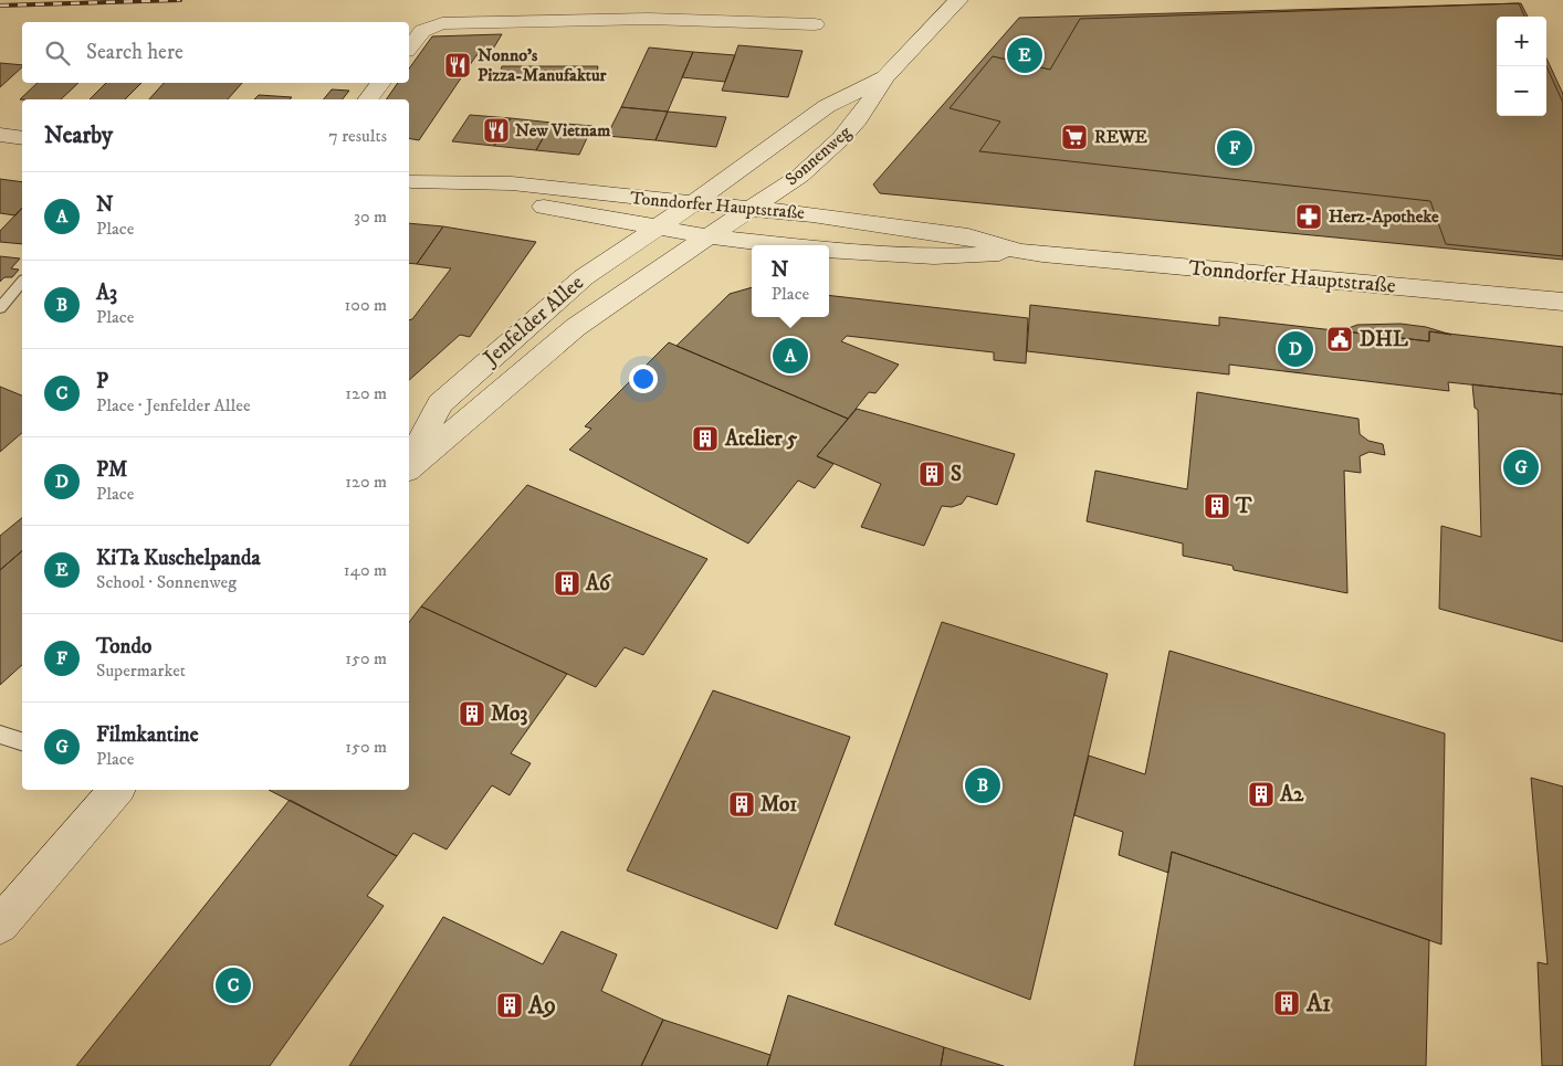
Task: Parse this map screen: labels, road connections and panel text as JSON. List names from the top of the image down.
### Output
{
  "streets": {
    "main road": ["Sonnenweg", "Tonndorfer Hauptstraße", "Jenfelder Allee"]
  },
  "crossings": [
    ["Sonnenweg", "Tonndorfer Hauptstraße"],
    ["Sonnenweg", "Jenfelder Allee"],
    ["Tonndorfer Hauptstraße", "Jenfelder Allee"]
  ],
  "places": {
    "restaurant": ["Nonno's Pizza-Manufaktur", "New Vietnam"],
    "supermarket": ["REWE"],
    "pharmacy": ["Herz-Apotheke"],
    "public building": ["DHL"],
    "building": [
      "Atelier 5",
      "S",
      "T",
      "A6",
      "Mo3",
      "A2",
      "Mo1",
      "A1",
      "A9"
    ]
  },
  "page": {
    "map_buttons": ["+", "−"],
    "search": "Search here",
    "pins": [
      "E",
      "F",
      "D",
      "A",
      "G",
      "B",
      "C"
    ],
    "heading": ["Nearby", "7 results"],
    "list": [
      {
        "mark": "A",
        "name": "N",
        "note": "Place",
        "value": "30 m"
      },
      {
        "mark": "B",
        "name": "A3",
        "note": "Place",
        "value": "100 m"
      },
      {
        "mark": "C",
        "name": "P",
        "note": "Place · Jenfelder Allee",
        "value": "120 m"
      },
      {
        "mark": "D",
        "name": "PM",
        "note": "Place",
        "value": "120 m"
      },
      {
        "mark": "E",
        "name": "KiTa Kuschelpanda",
        "note": "School · Sonnenweg",
        "value": "140 m"
      },
      {
        "mark": "F",
        "name": "Tondo",
        "note": "Supermarket",
        "value": "150 m"
      },
      {
        "mark": "G",
        "name": "Filmkantine",
        "note": "Place",
        "value": "150 m"
      }
    ],
    "popup": ["N", "Place"]
  }
}
